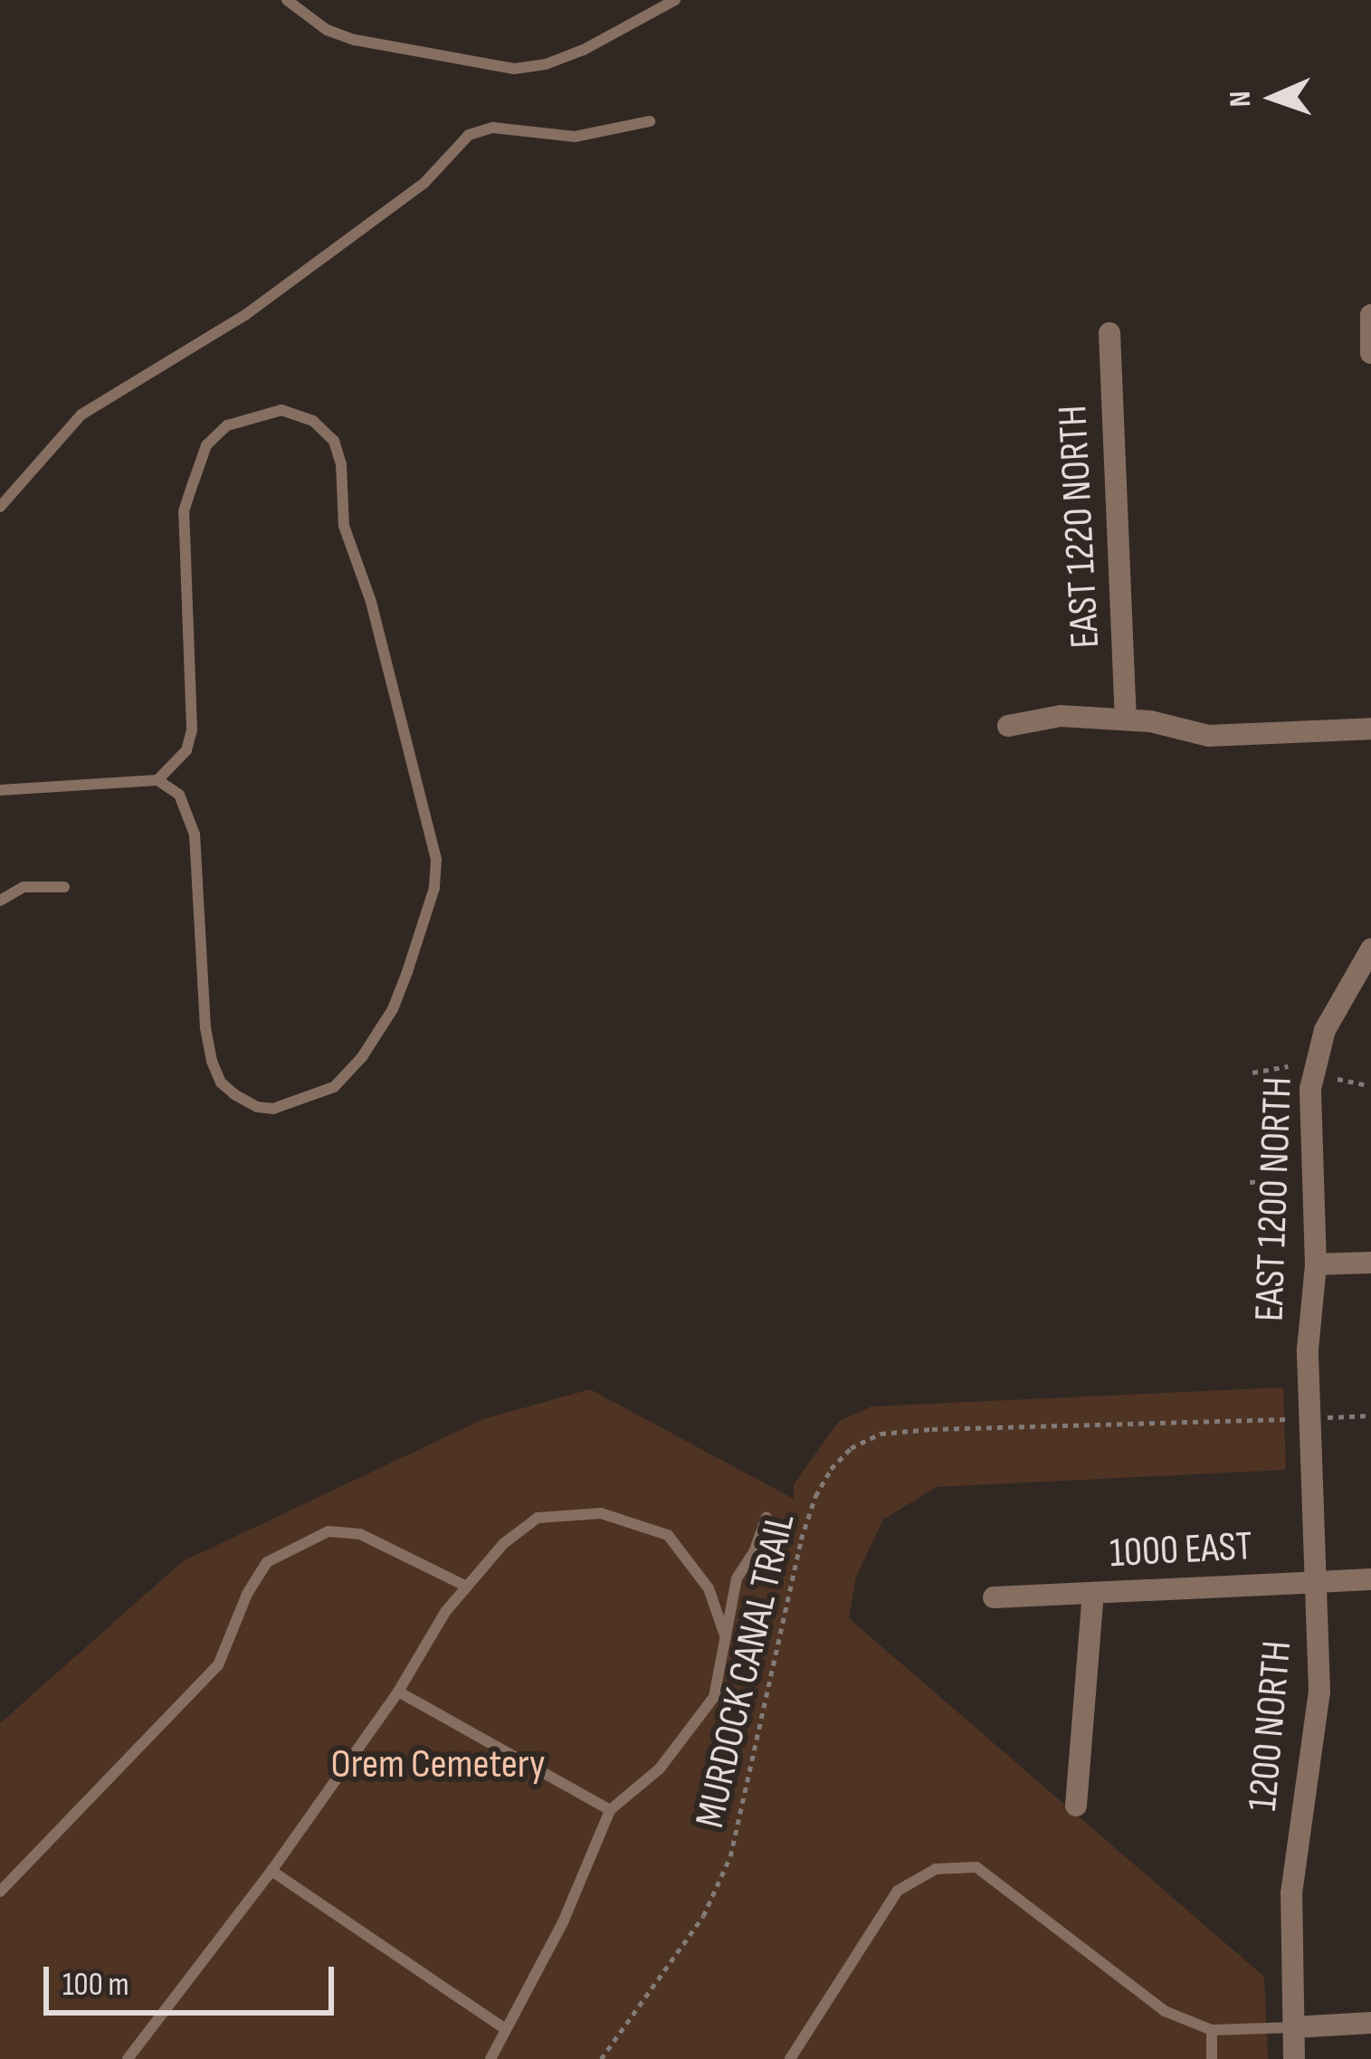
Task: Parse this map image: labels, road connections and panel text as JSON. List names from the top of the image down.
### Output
{
  "streets": {
    "street": [
      "EAST 1220 NORTH",
      "EAST 1200 NORTH",
      "1000 EAST",
      "1200 NORTH"
    ],
    "path": ["MURDOCK CANAL TRAIL"]
  },
  "crossings": [
    ["EAST 1200 NORTH", "1200 NORTH"],
    ["1000 EAST", "1200 NORTH"]
  ],
  "parks": ["Orem Cemetery"],
  "scale_bar": "100 m",
  "north": "left"
}
